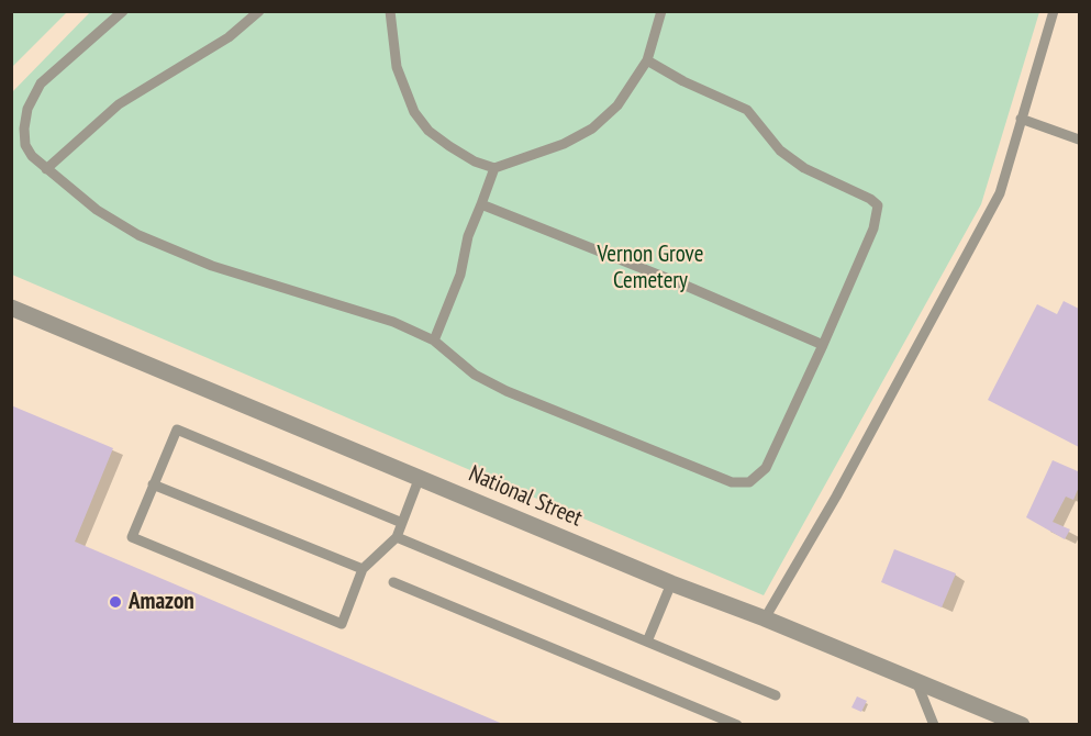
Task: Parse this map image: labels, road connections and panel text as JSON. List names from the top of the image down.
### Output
{
  "streets": {
    "street": ["National Street"]
  },
  "parks": ["Vernon Grove Cemetery"],
  "places": ["Amazon"]
}
